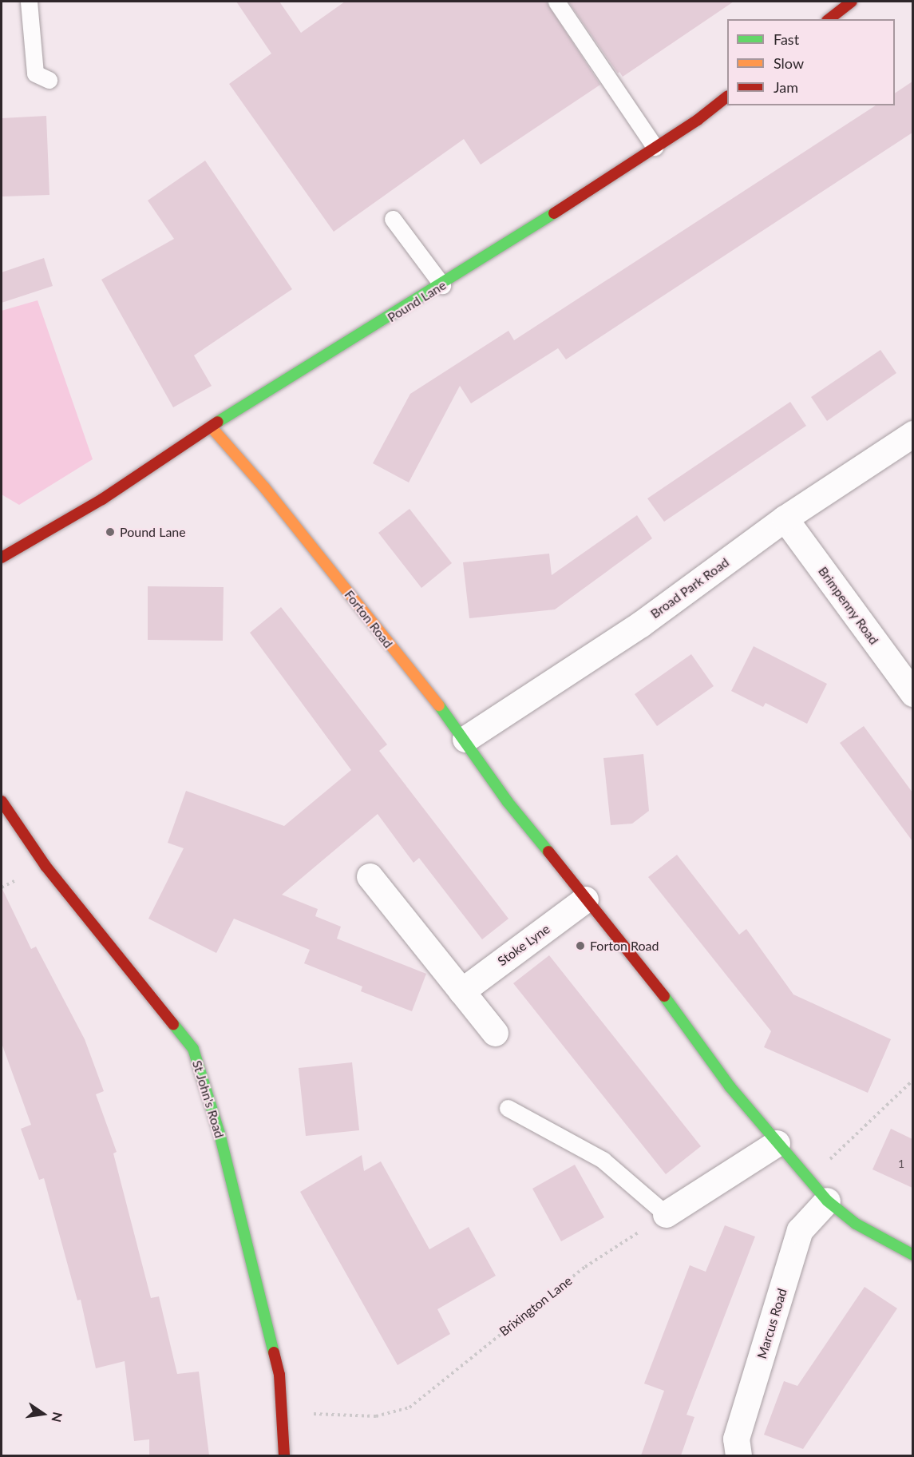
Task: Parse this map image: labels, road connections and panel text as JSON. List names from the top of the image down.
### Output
{
  "streets": {
    "street": [
      "Pound Lane",
      "Broad Park Road",
      "Brimpenny Road",
      "Forton Road",
      "Stoke Lyne",
      "St John's Road",
      "Marcus Road"
    ],
    "path": ["Brixington Lane"]
  },
  "crossings": [
    ["Pound Lane", "Forton Road"],
    ["Broad Park Road", "Brimpenny Road"],
    ["Broad Park Road", "Forton Road"],
    ["Forton Road", "Stoke Lyne"],
    ["Forton Road", "Marcus Road"],
    ["St John's Road", "Brixington Lane"]
  ],
  "places": ["Pound Lane", "Forton Road"],
  "house_numbers": ["1"],
  "legend": ["Fast", "Slow", "Jam"],
  "north": "right"
}
